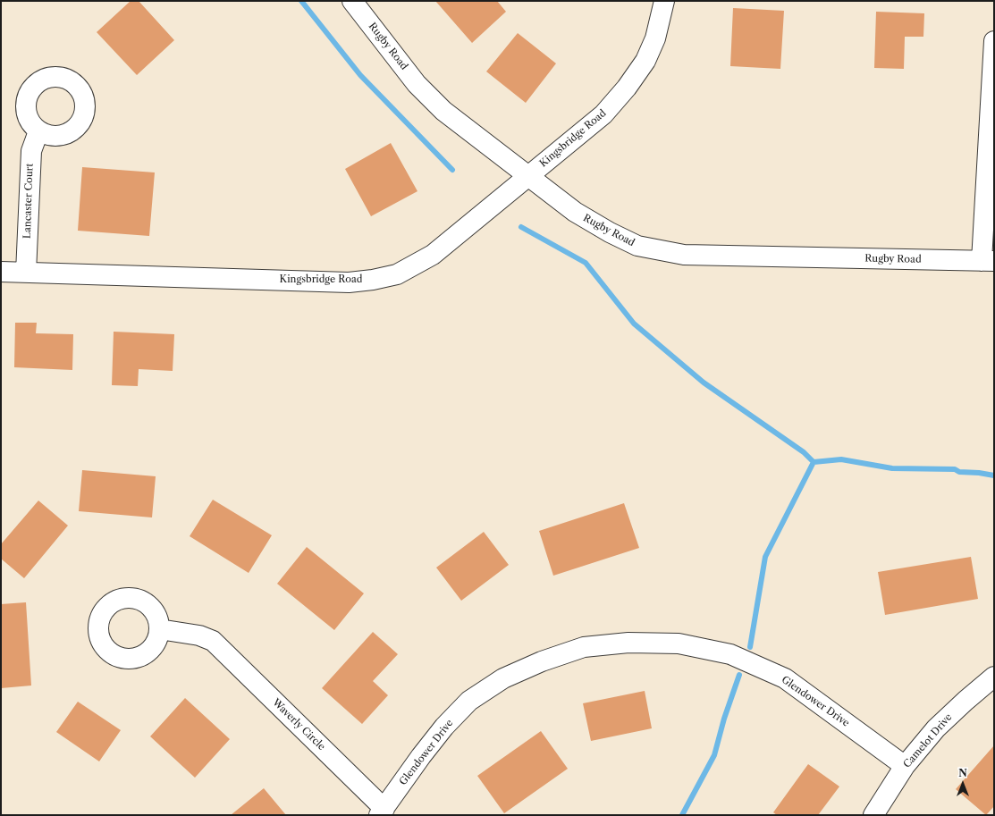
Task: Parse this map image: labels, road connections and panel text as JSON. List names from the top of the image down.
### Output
{
  "streets": {
    "street": [
      "Rugby Road",
      "Kingsbridge Road",
      "Lancaster Court",
      "Glendower Drive",
      "Waverly Circle",
      "Camelot Drive"
    ]
  },
  "crossings": [
    ["Rugby Road", "Kingsbridge Road"],
    ["Kingsbridge Road", "Lancaster Court"],
    ["Glendower Drive", "Waverly Circle"],
    ["Glendower Drive", "Camelot Drive"]
  ],
  "north": "top"
}
